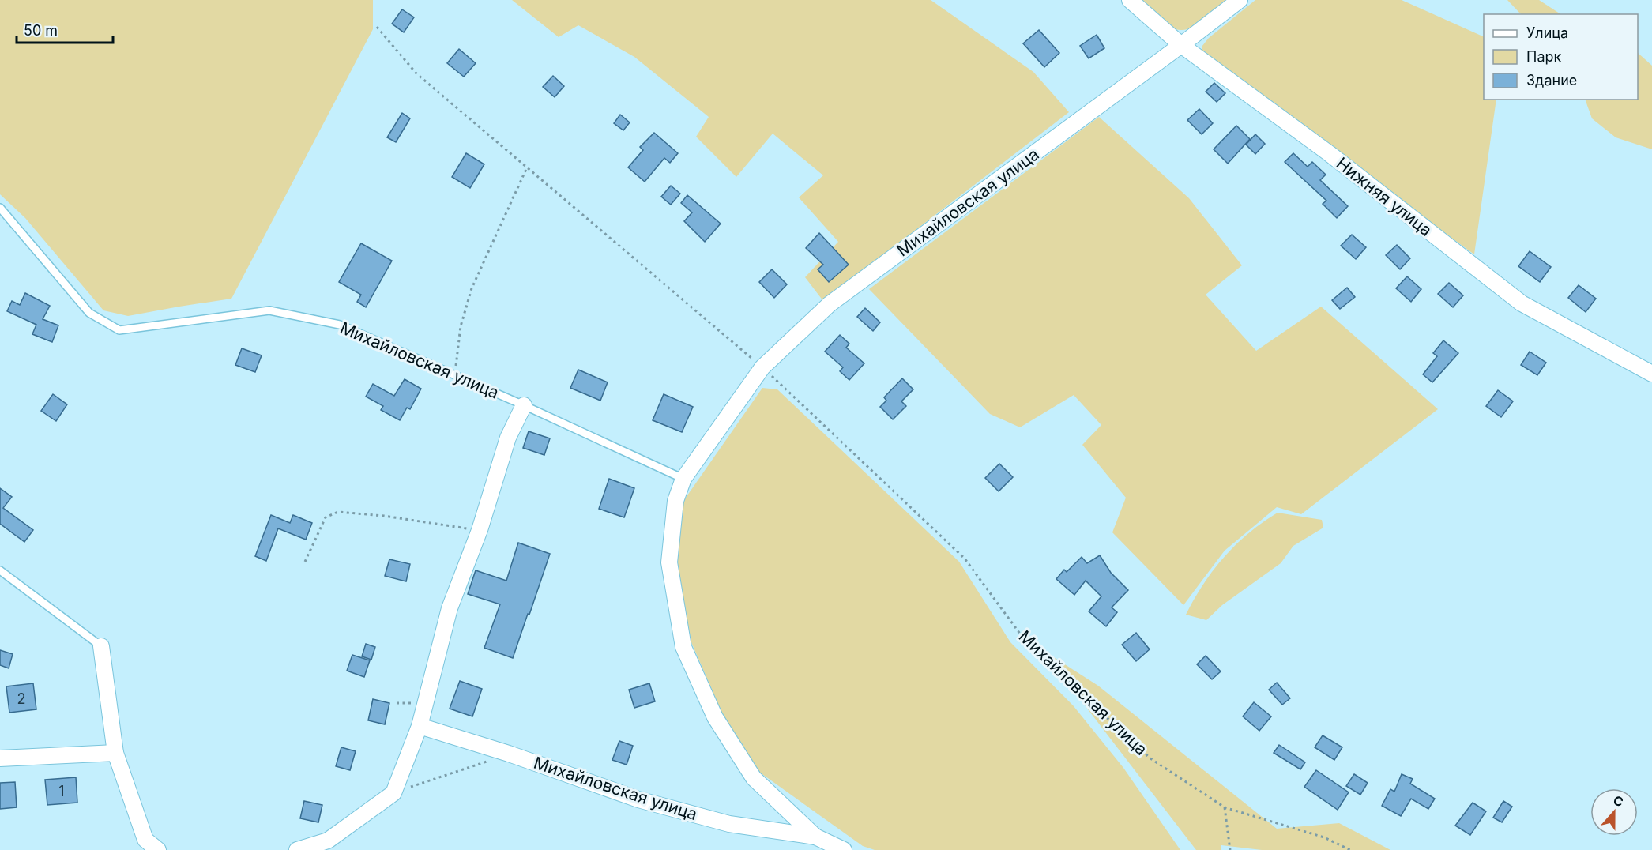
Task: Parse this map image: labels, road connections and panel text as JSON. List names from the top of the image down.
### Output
{
  "streets": {
    "street": ["Нижняя улица", "Михайловская улица"]
  },
  "crossings": [
    ["Нижняя улица", "Михайловская улица"]
  ],
  "house_numbers": ["2", "1"],
  "legend": ["Улица", "Парк", "Здание"],
  "scale_bar": "50 m",
  "north": "top"
}
